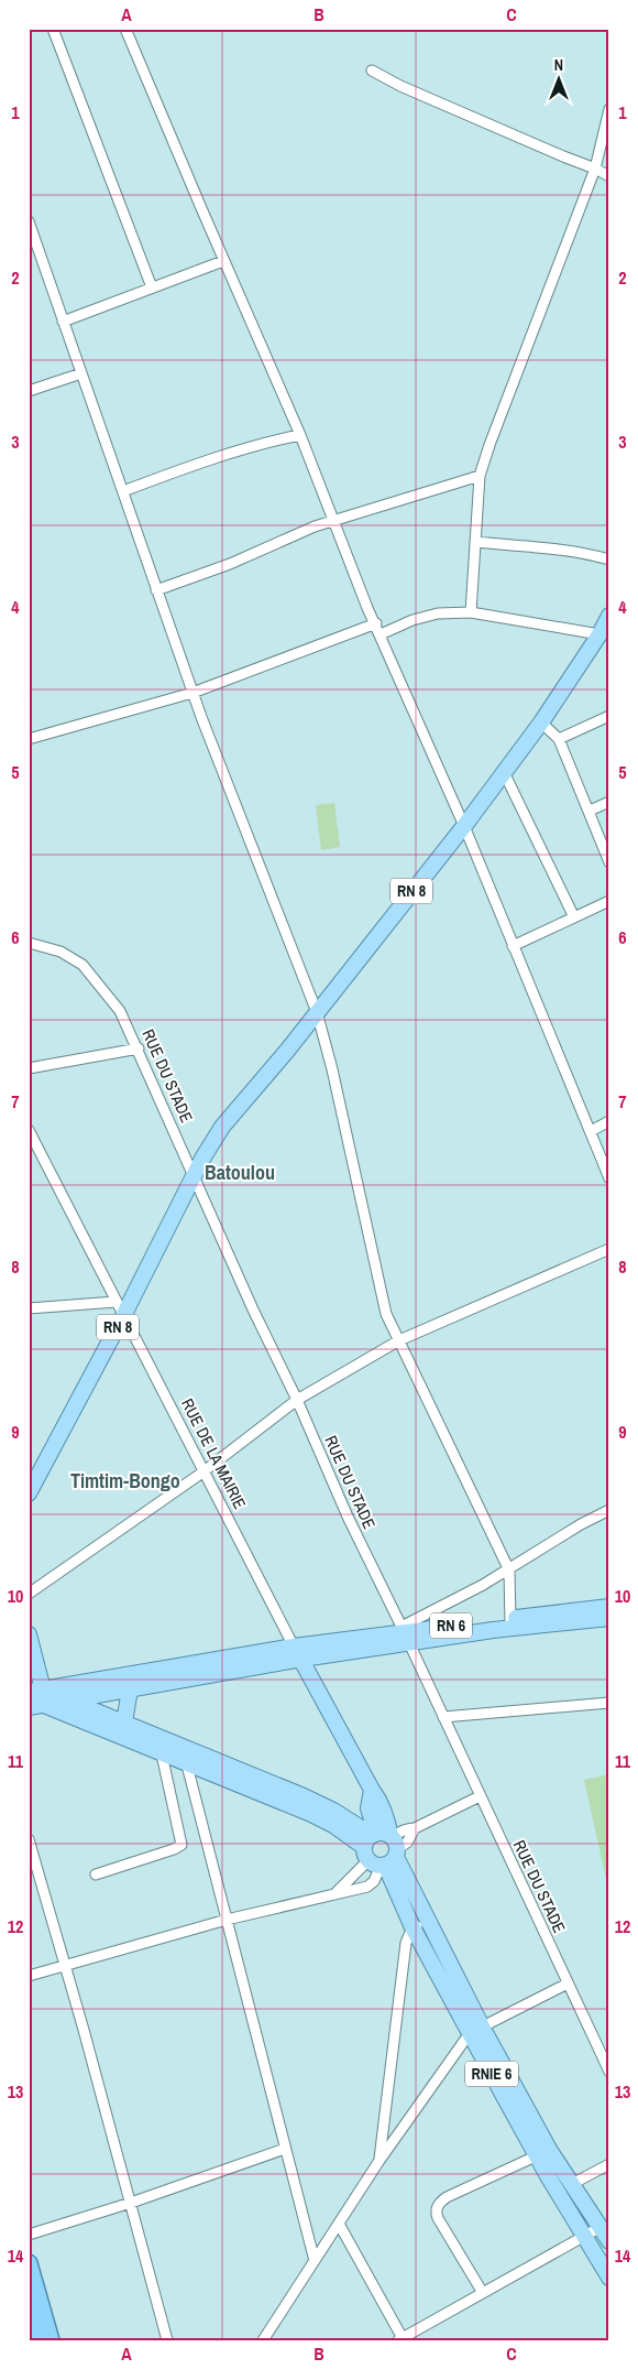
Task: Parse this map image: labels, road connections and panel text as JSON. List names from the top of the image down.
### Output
{
  "streets": {
    "main road": [
      "RN 8",
      "RUE DE LA MAIRIE",
      "RN 6",
      "RNIE 6"
    ],
    "street": ["RUE DU STADE"]
  },
  "crossings": [
    ["RN 8", "RUE DU STADE"],
    ["RN 8", "RUE DE LA MAIRIE"],
    ["RUE DU STADE", "RN 6"],
    ["RUE DE LA MAIRIE", "RN 6"],
    ["RUE DE LA MAIRIE", "RNIE 6"],
    ["RN 6", "RNIE 6"]
  ],
  "districts": ["Batoulou", "Timtim-Bongo"],
  "north": "top",
  "grid": {
    "columns": ["A", "B", "C"],
    "rows": [
      "1",
      "2",
      "3",
      "4",
      "5",
      "6",
      "7",
      "8",
      "9",
      "10",
      "11",
      "12",
      "13",
      "14"
    ]
  }
}
